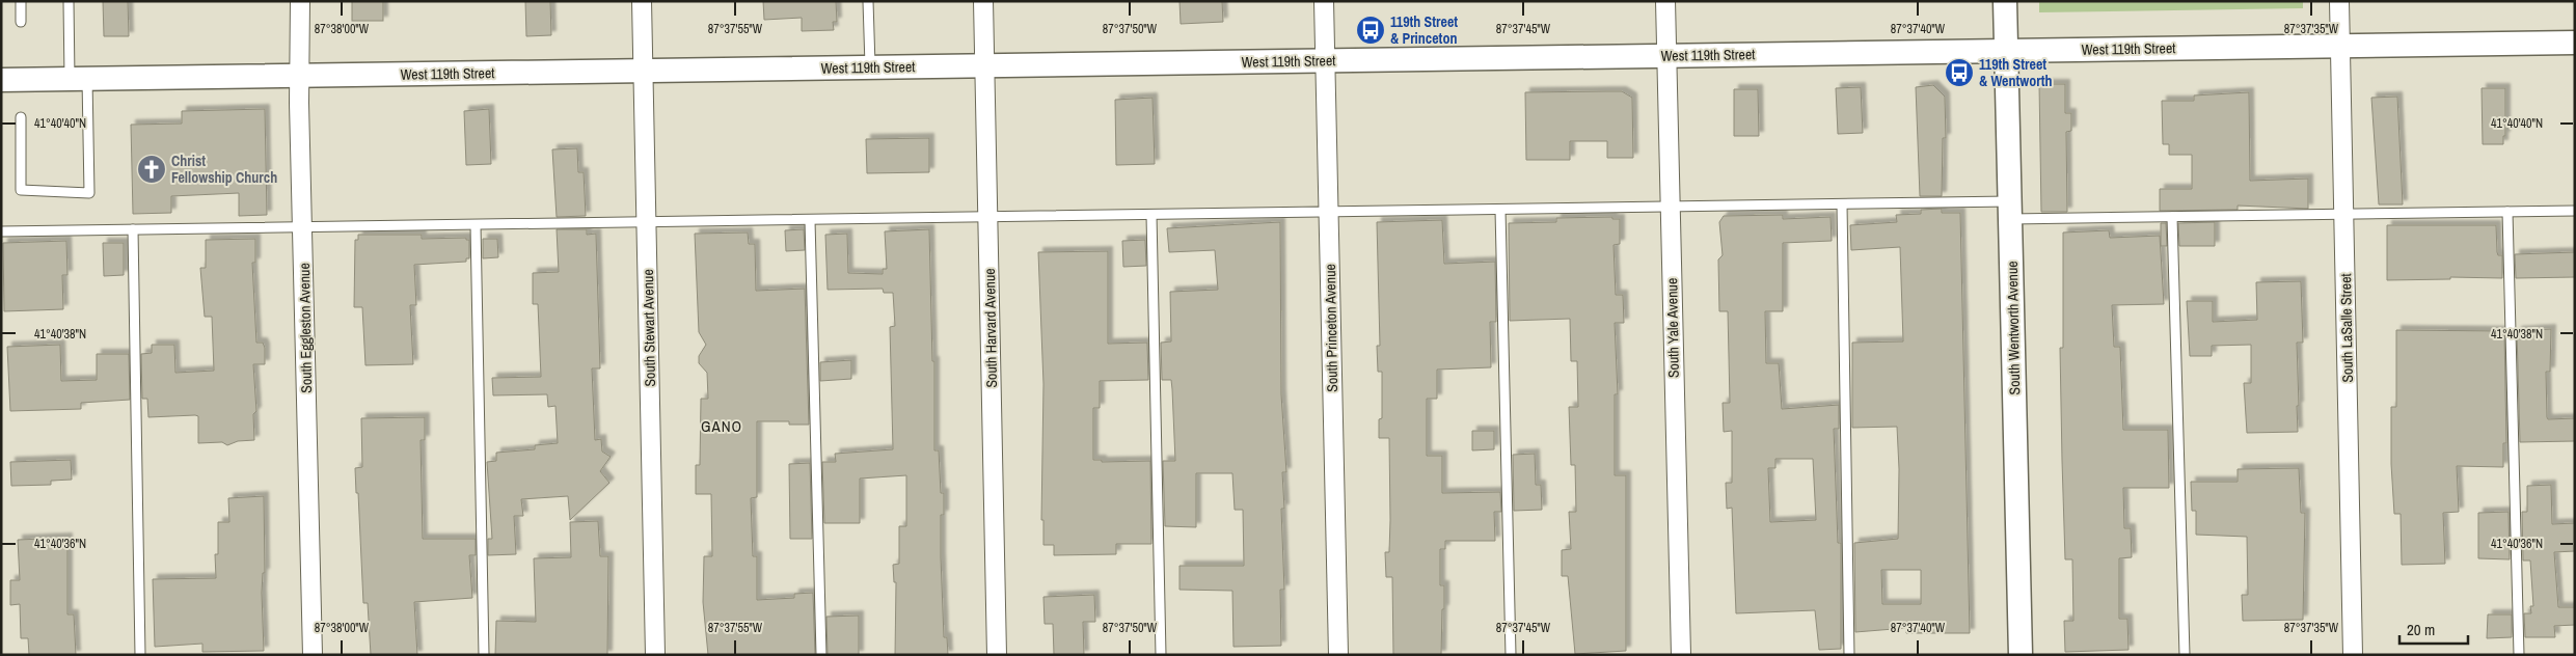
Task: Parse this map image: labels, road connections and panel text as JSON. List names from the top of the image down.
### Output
{
  "streets": {
    "street": [
      "West 119th Street",
      "South Eggleston Avenue",
      "South Stewart Avenue",
      "South Harvard Avenue",
      "South Princeton Avenue",
      "South Yale Avenue",
      "South Wentworth Avenue",
      "South LaSalle Street"
    ]
  },
  "crossings": [
    ["West 119th Street", "South Eggleston Avenue"],
    ["West 119th Street", "South Stewart Avenue"],
    ["West 119th Street", "South Harvard Avenue"],
    ["West 119th Street", "South Princeton Avenue"],
    ["West 119th Street", "South Yale Avenue"],
    ["West 119th Street", "South Wentworth Avenue"],
    ["West 119th Street", "South LaSalle Street"]
  ],
  "districts": ["GANO"],
  "places": {
    "bus stop": ["119th Street & Princeton", "119th Street & Wentworth"],
    "church": ["Christ Fellowship Church"]
  },
  "scale_bar": "20 m",
  "coordinates": [
    "87°38'00\"W",
    "87°37'55\"W",
    "87°37'50\"W",
    "87°37'45\"W",
    "87°37'40\"W",
    "87°37'35\"W",
    "41°40'40\"N",
    "41°40'38\"N",
    "41°40'36\"N"
  ]
}
